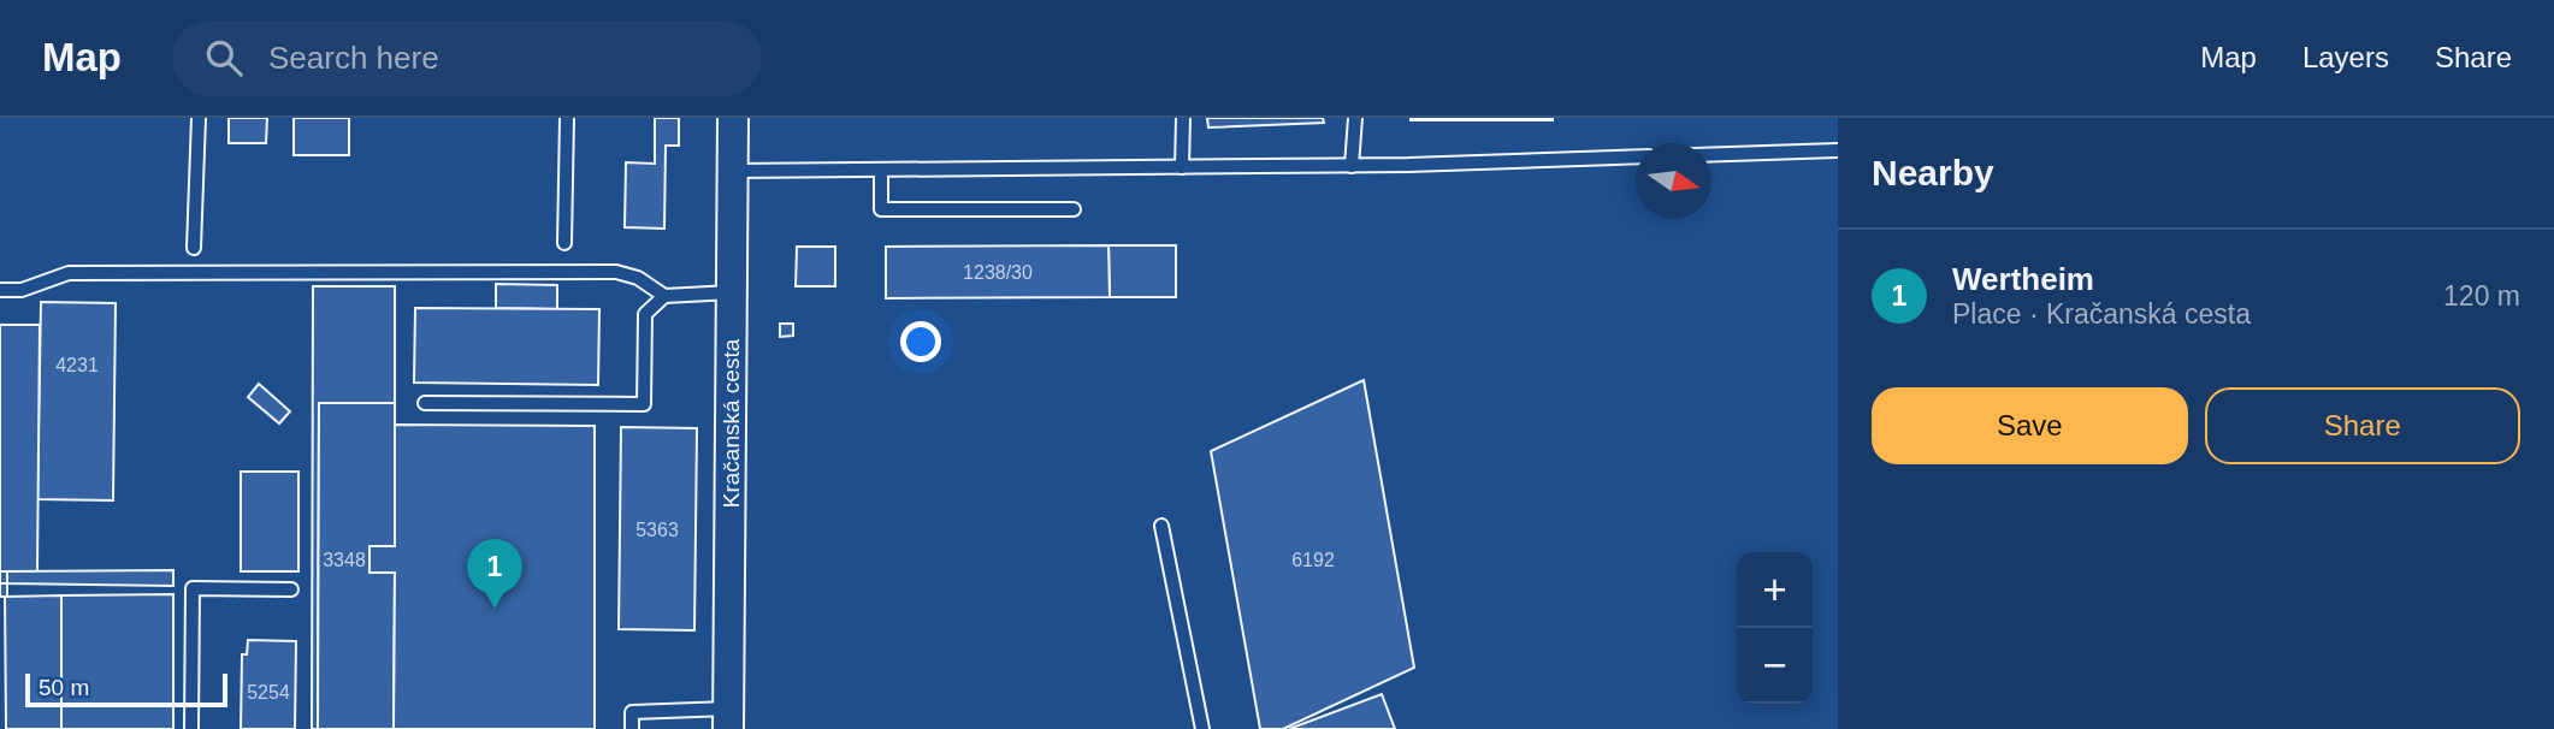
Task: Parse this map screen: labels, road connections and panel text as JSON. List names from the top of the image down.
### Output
{
  "streets": {
    "street": ["Kračanská cesta"]
  },
  "house_numbers": [
    "1238/30",
    "4231",
    "5363",
    "3348",
    "6192",
    "5254"
  ],
  "scale_bar": "50 m",
  "north": "right",
  "page": {
    "header": "Map",
    "search": "Search here",
    "nav": ["Map", "Layers", "Share"],
    "heading": "Nearby",
    "list": [
      {
        "mark": "1",
        "name": "Wertheim",
        "note": "Place · Kračanská cesta",
        "value": "120 m"
      }
    ],
    "buttons": ["Save", "Share"],
    "pins": "1",
    "map_buttons": ["+", "−"],
    "scale": "50 m"
  }
}
